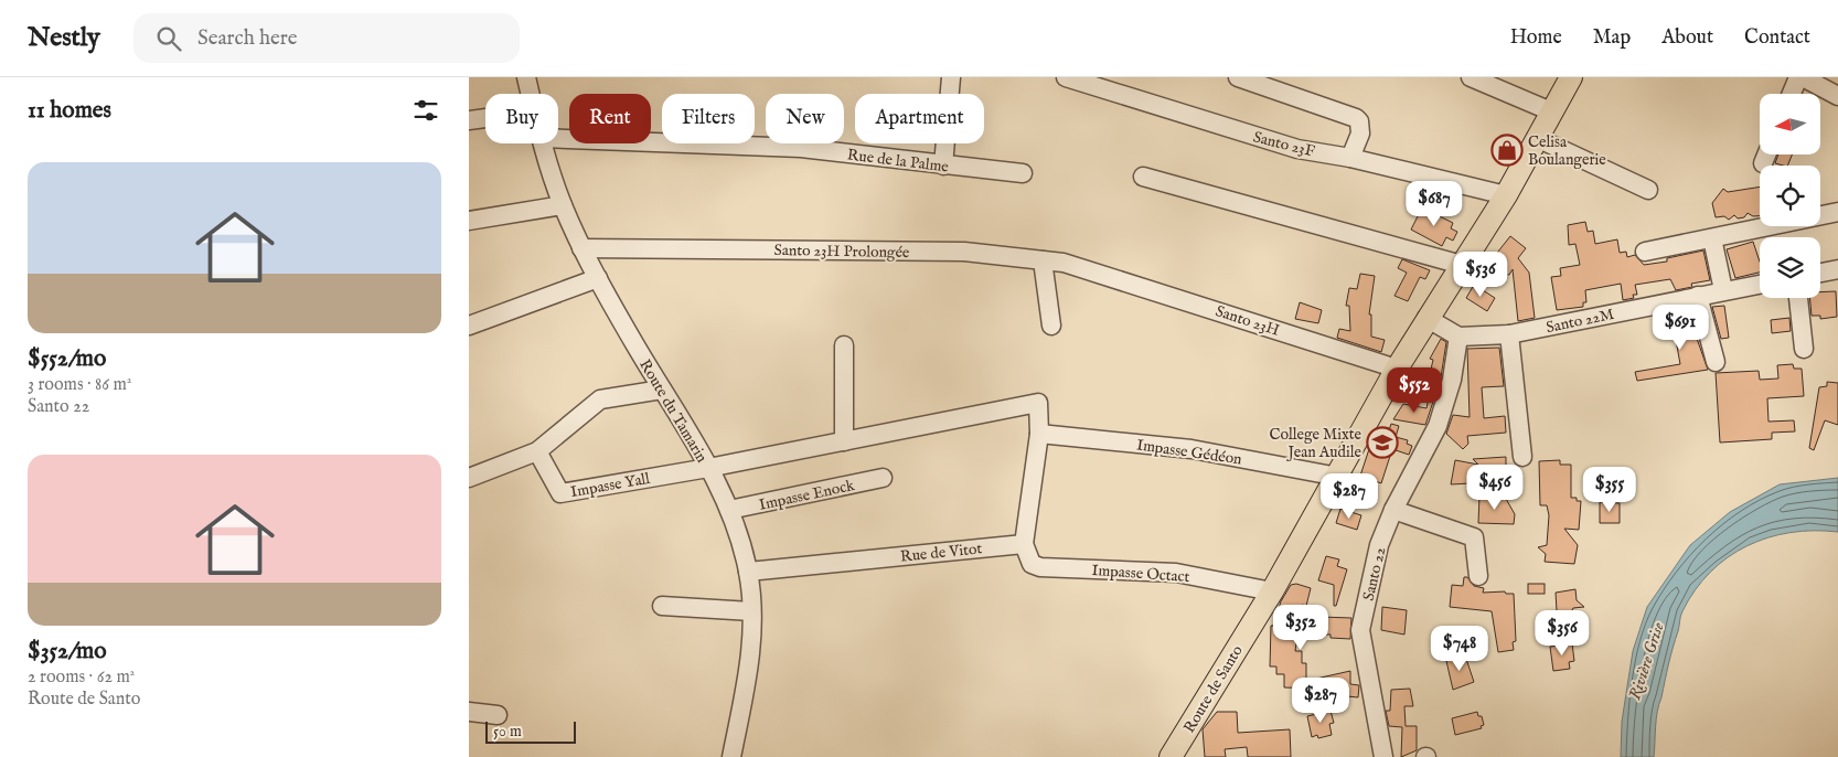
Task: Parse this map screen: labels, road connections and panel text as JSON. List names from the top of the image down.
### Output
{
  "streets": {
    "main road": ["Route de Santo"],
    "street": [
      "Santo 23F",
      "Rue de la Palme",
      "Santo 23H Prolongée",
      "Santo 23H",
      "Santo 22M",
      "Route du Tamarin",
      "Impasse Gédéon",
      "Impasse Yall",
      "Impasse Enock",
      "Rue de Vitot",
      "Impasse Octact",
      "Santo 22"
    ]
  },
  "crossings": [
    ["Santo 23F", "Route de Santo"],
    ["Santo 23H Prolongée", "Santo 23H"],
    ["Santo 23H Prolongée", "Route du Tamarin"],
    ["Santo 23H", "Route de Santo"],
    ["Santo 22M", "Santo 22"],
    ["Route du Tamarin", "Impasse Yall"],
    ["Route du Tamarin", "Impasse Enock"],
    ["Route du Tamarin", "Rue de Vitot"],
    ["Impasse Gédéon", "Route de Santo"],
    ["Rue de Vitot", "Impasse Octact"],
    ["Impasse Octact", "Route de Santo"]
  ],
  "water": ["Rivière Grise"],
  "places": {
    "shop": ["Celisa Boulangerie"],
    "school or university": ["College Mixte Jean Audile"]
  },
  "scale_bar": "50 m",
  "north": "left",
  "page": {
    "header": "Nestly",
    "search": "Search here",
    "nav": [
      "Home",
      "Map",
      "About",
      "Contact"
    ],
    "heading": "11 homes",
    "chip": [
      "Buy",
      "Rent",
      "Filters",
      "New",
      "Apartment"
    ],
    "list": [
      {
        "name": "$552/mo",
        "note": "3 rooms · 86 m² · Santo 22"
      },
      {
        "name": "$352/mo",
        "note": "2 rooms · 62 m² · Route de Santo"
      }
    ],
    "price": [
      "$687",
      "$536",
      "$691",
      "$552",
      "$456",
      "$355",
      "$287",
      "$352",
      "$356",
      "$748",
      "$287"
    ],
    "scale": "50 m"
  }
}
